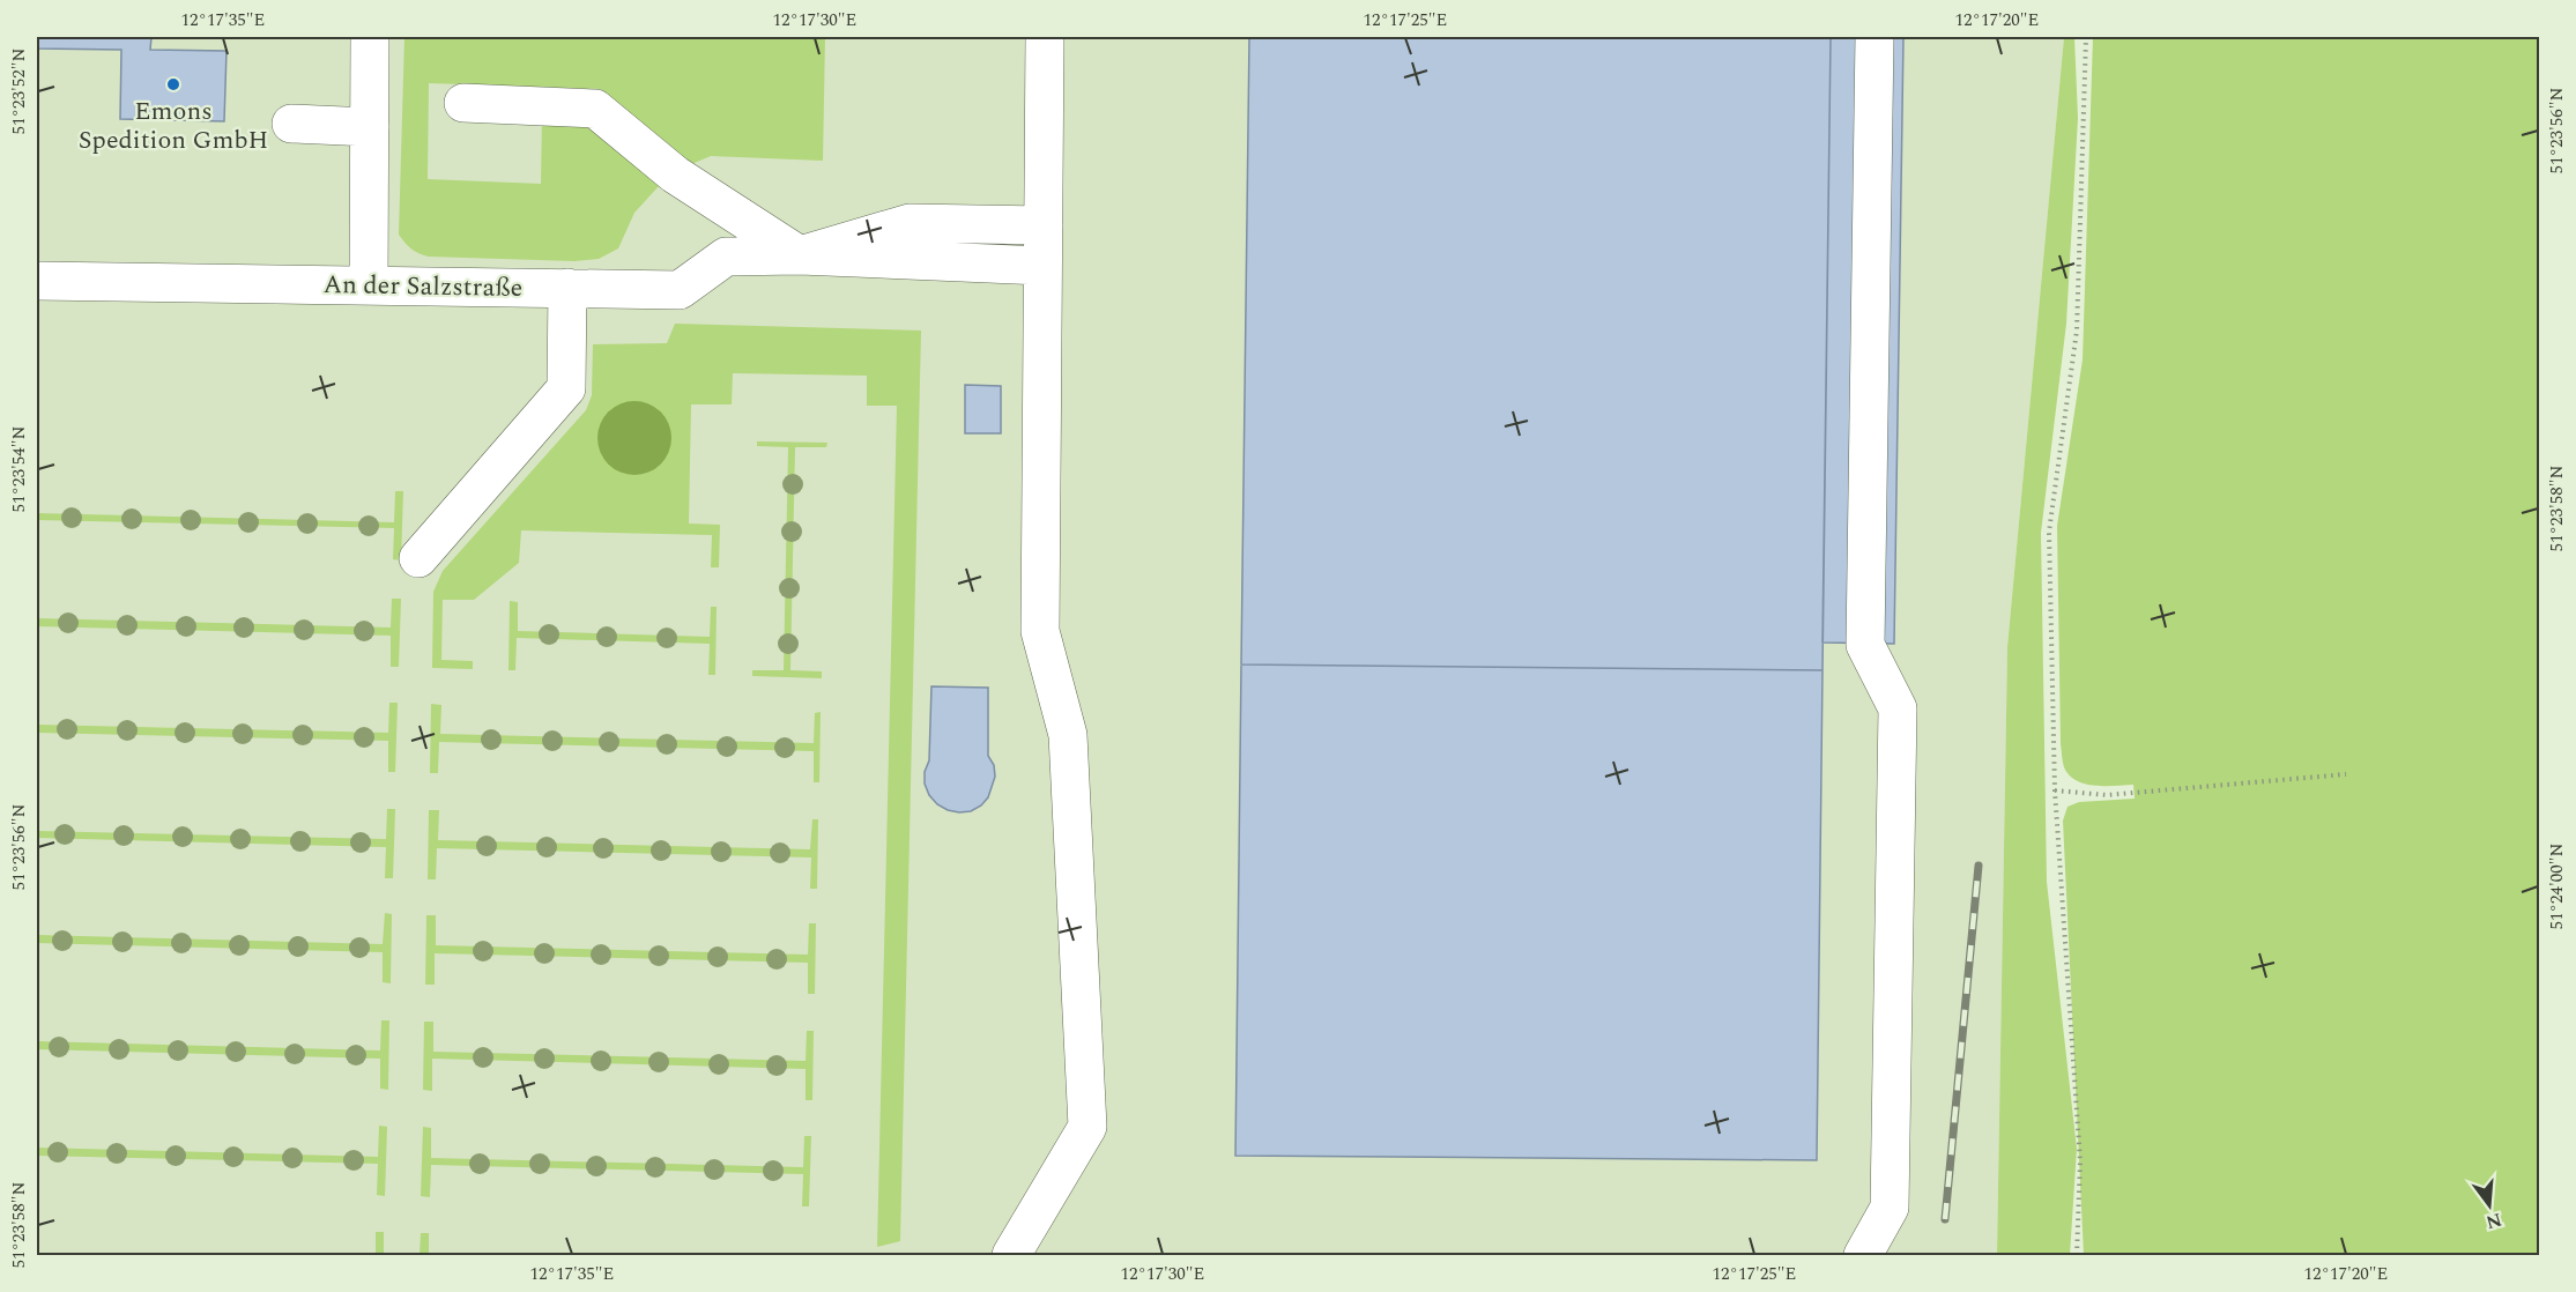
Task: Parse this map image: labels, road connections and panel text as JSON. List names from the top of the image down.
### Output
{
  "streets": {
    "street": ["An der Salzstraße"]
  },
  "places": ["Emons Spedition GmbH"],
  "north": "bottom",
  "coordinates": [
    "12°17'35\"E",
    "12°17'30\"E",
    "12°17'25\"E",
    "12°17'20\"E",
    "51°23'52\"N",
    "51°23'56\"N",
    "51°23'54\"N",
    "51°23'58\"N",
    "51°24'00\"N"
  ]
}
